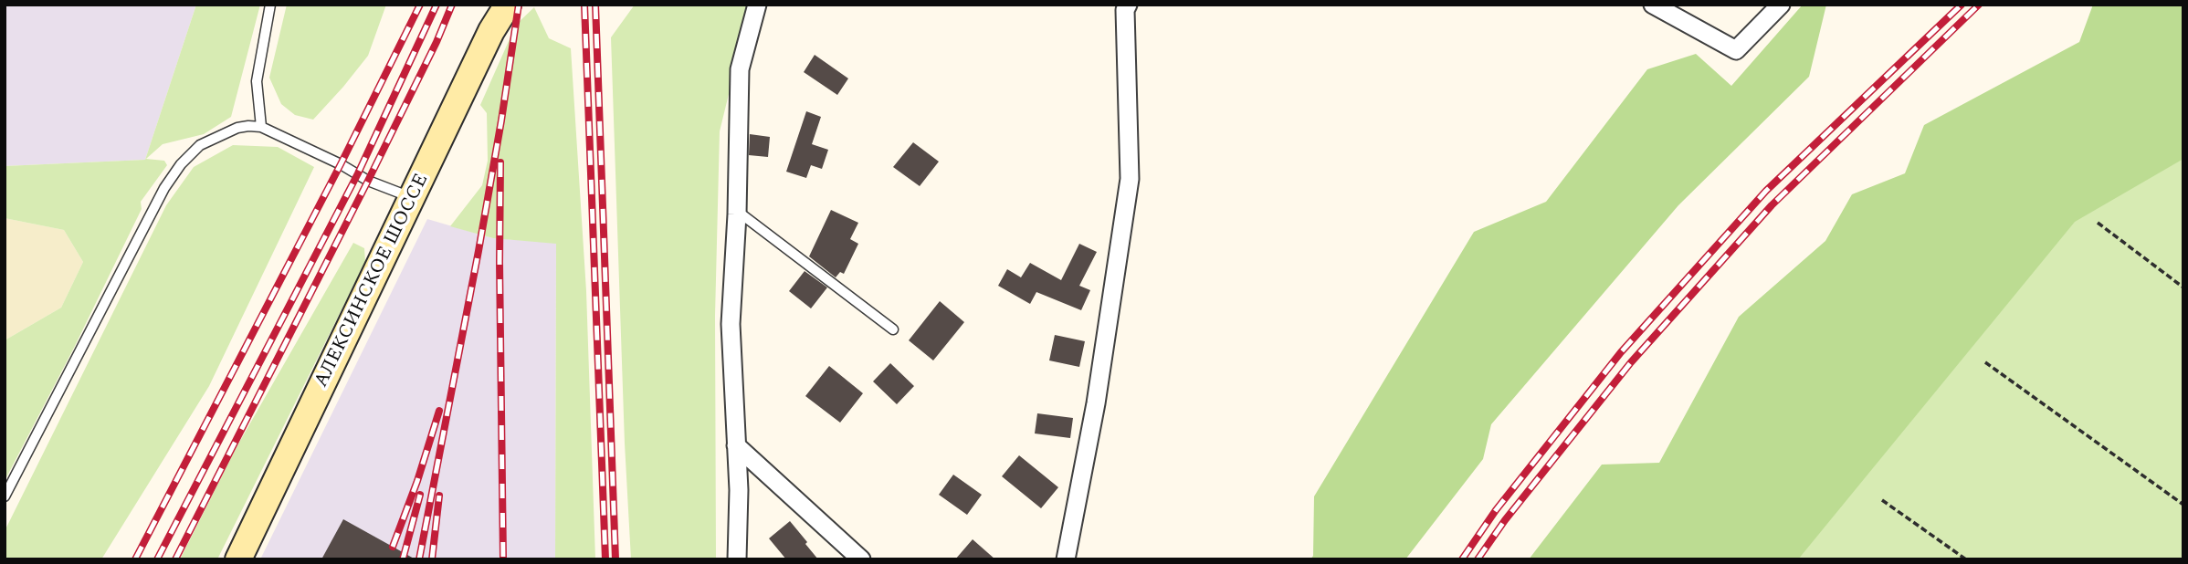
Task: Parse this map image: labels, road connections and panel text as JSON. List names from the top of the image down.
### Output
{
  "streets": {
    "main road": ["АЛЕКСИНСКОЕ ШОССЕ"]
  }
}
